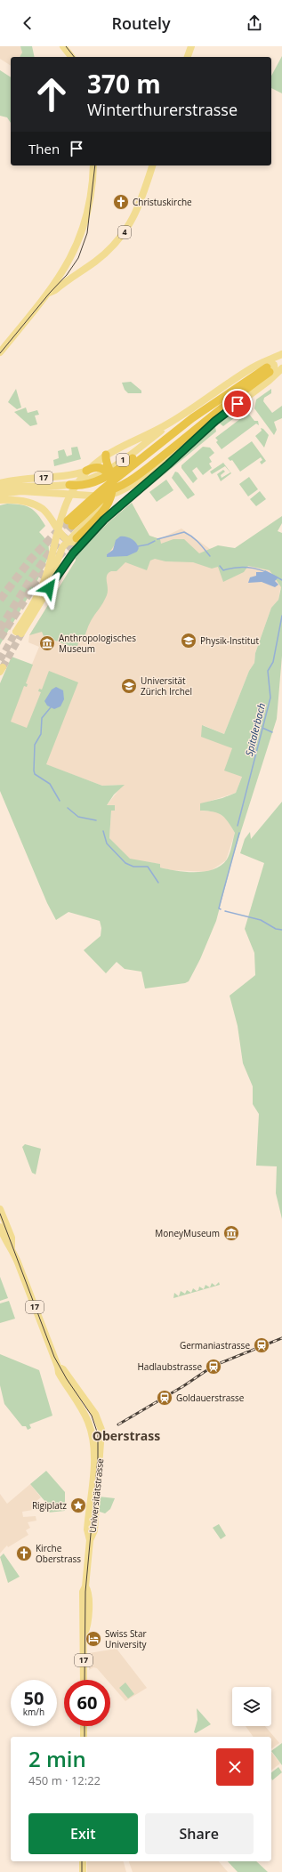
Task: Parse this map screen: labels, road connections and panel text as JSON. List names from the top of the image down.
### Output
{
  "streets": {
    "main road": [
      "4",
      "1",
      "17",
      "Universitätstrasse"
    ]
  },
  "crossings": [
    ["17", "Universitätstrasse"]
  ],
  "districts": ["Oberstrass"],
  "water": ["Spitalerbach"],
  "places": {
    "church": ["Christuskirche", "Kirche Oberstrass"],
    "school or university": ["Physik-Institut", "Universität Zürich Irchel"],
    "museum": ["Anthropologisches Museum", "MoneyMuseum"],
    "station": ["Germaniastrasse", "Hadlaubstrasse", "Goldauerstrasse"],
    "place": ["Rigiplatz"],
    "hotel": ["Swiss Star University"]
  },
  "page": {
    "header": "Routely",
    "turn": ["370 m", "Winterthurerstrasse"],
    "then": "Then",
    "speed": "50 km/h",
    "limit": "60",
    "heading": ["2 min", "450 m · 12:22"],
    "buttons": ["Exit", "Share"]
  }
}
